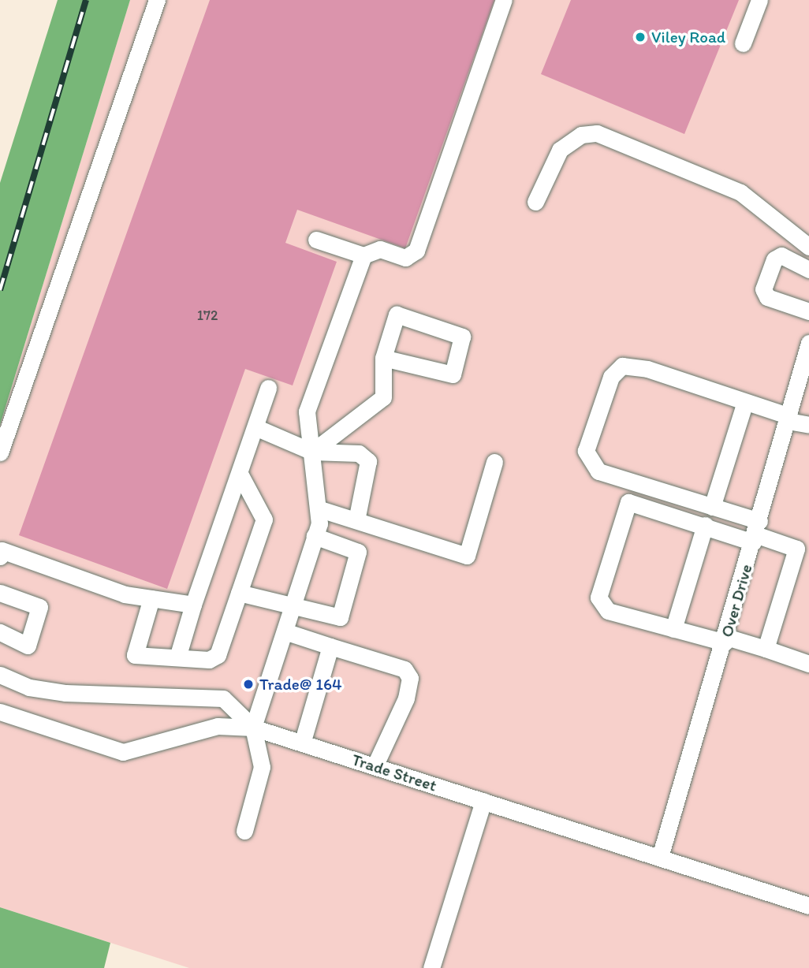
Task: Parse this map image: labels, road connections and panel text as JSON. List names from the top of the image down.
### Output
{
  "streets": {
    "street": ["Over Drive", "Trade Street"]
  },
  "crossings": [
    ["Over Drive", "Trade Street"]
  ],
  "places": ["Viley Road", "Trade@ 164"],
  "house_numbers": ["172"]
}
